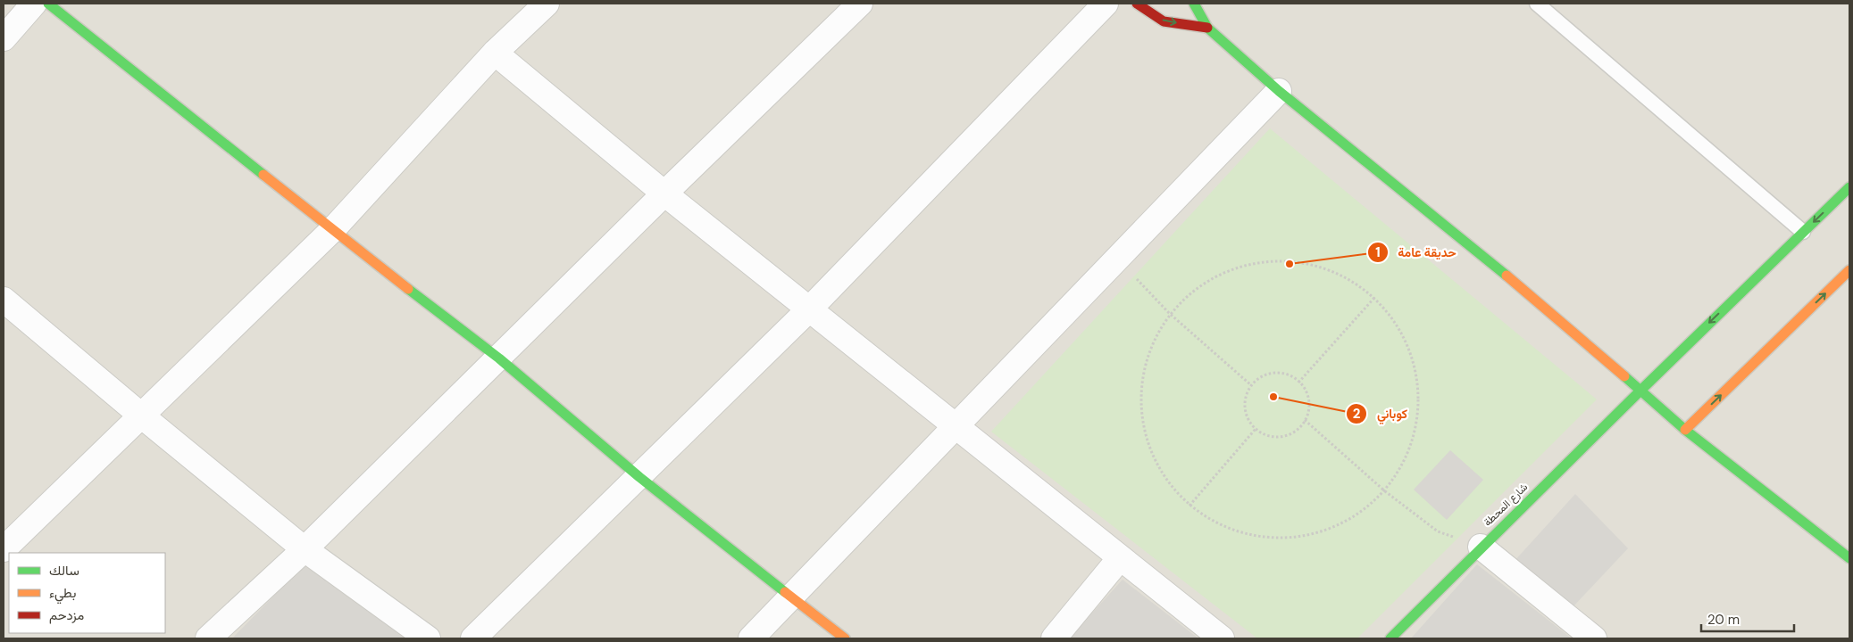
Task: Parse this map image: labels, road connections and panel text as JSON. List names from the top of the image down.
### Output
{
  "streets": {
    "main road": ["شارع المحطة"]
  },
  "places": ["حديقة عامة", "كوباني"],
  "legend": ["سالك", "بطيء", "مزدحم"],
  "scale_bar": "20 m"
}
